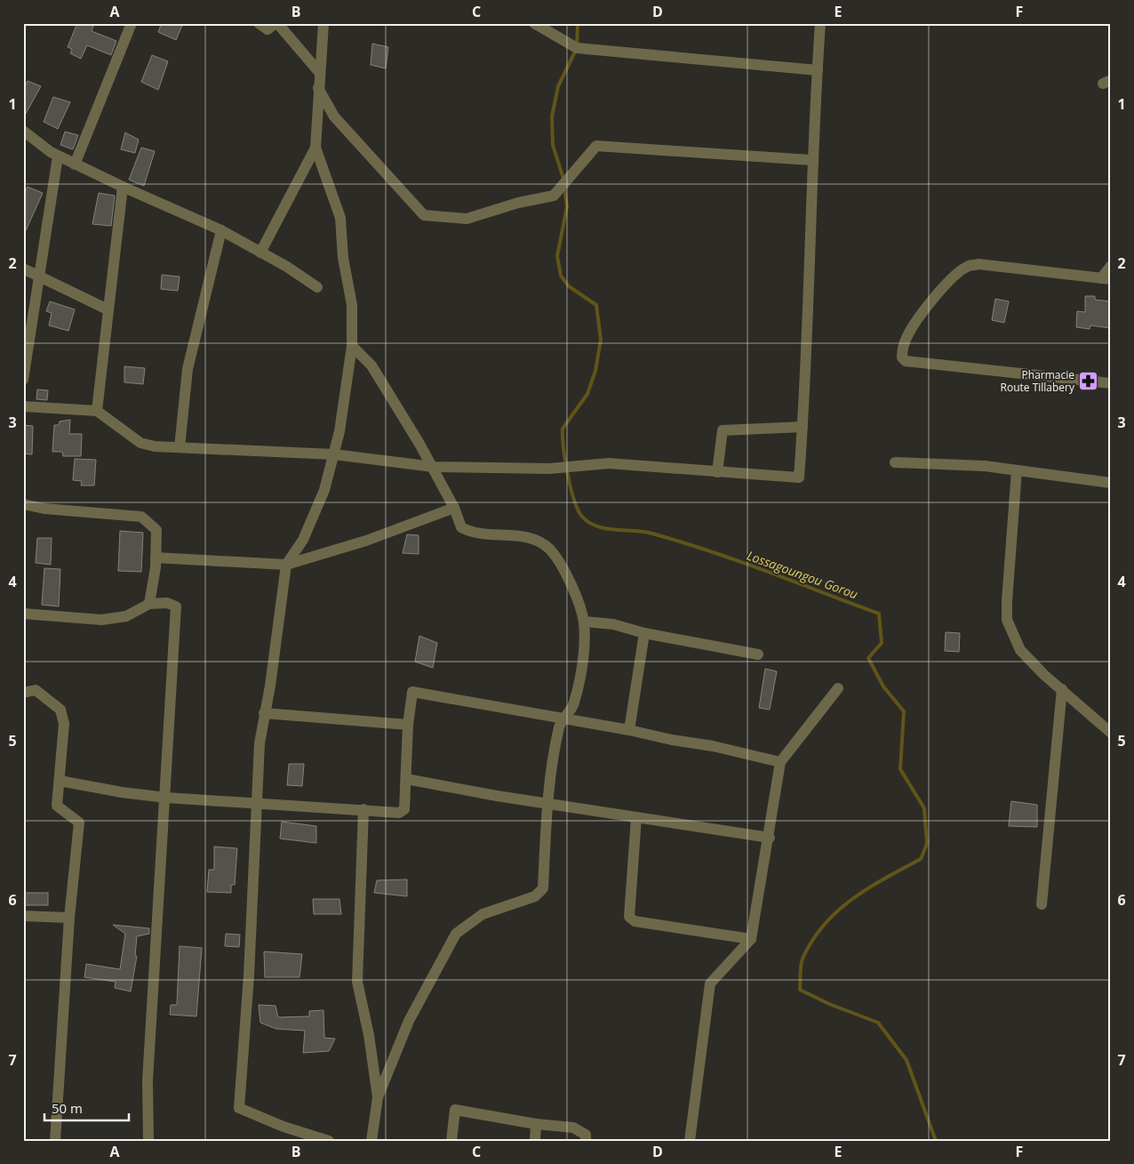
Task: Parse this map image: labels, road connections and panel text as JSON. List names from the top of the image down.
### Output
{
  "water": ["Lossagoungou Gorou"],
  "places": {
    "pharmacy": ["Pharmacie Route Tillabery"]
  },
  "scale_bar": "50 m",
  "grid": {
    "columns": [
      "A",
      "B",
      "C",
      "D",
      "E",
      "F"
    ],
    "rows": [
      "1",
      "2",
      "3",
      "4",
      "5",
      "6",
      "7"
    ]
  }
}
